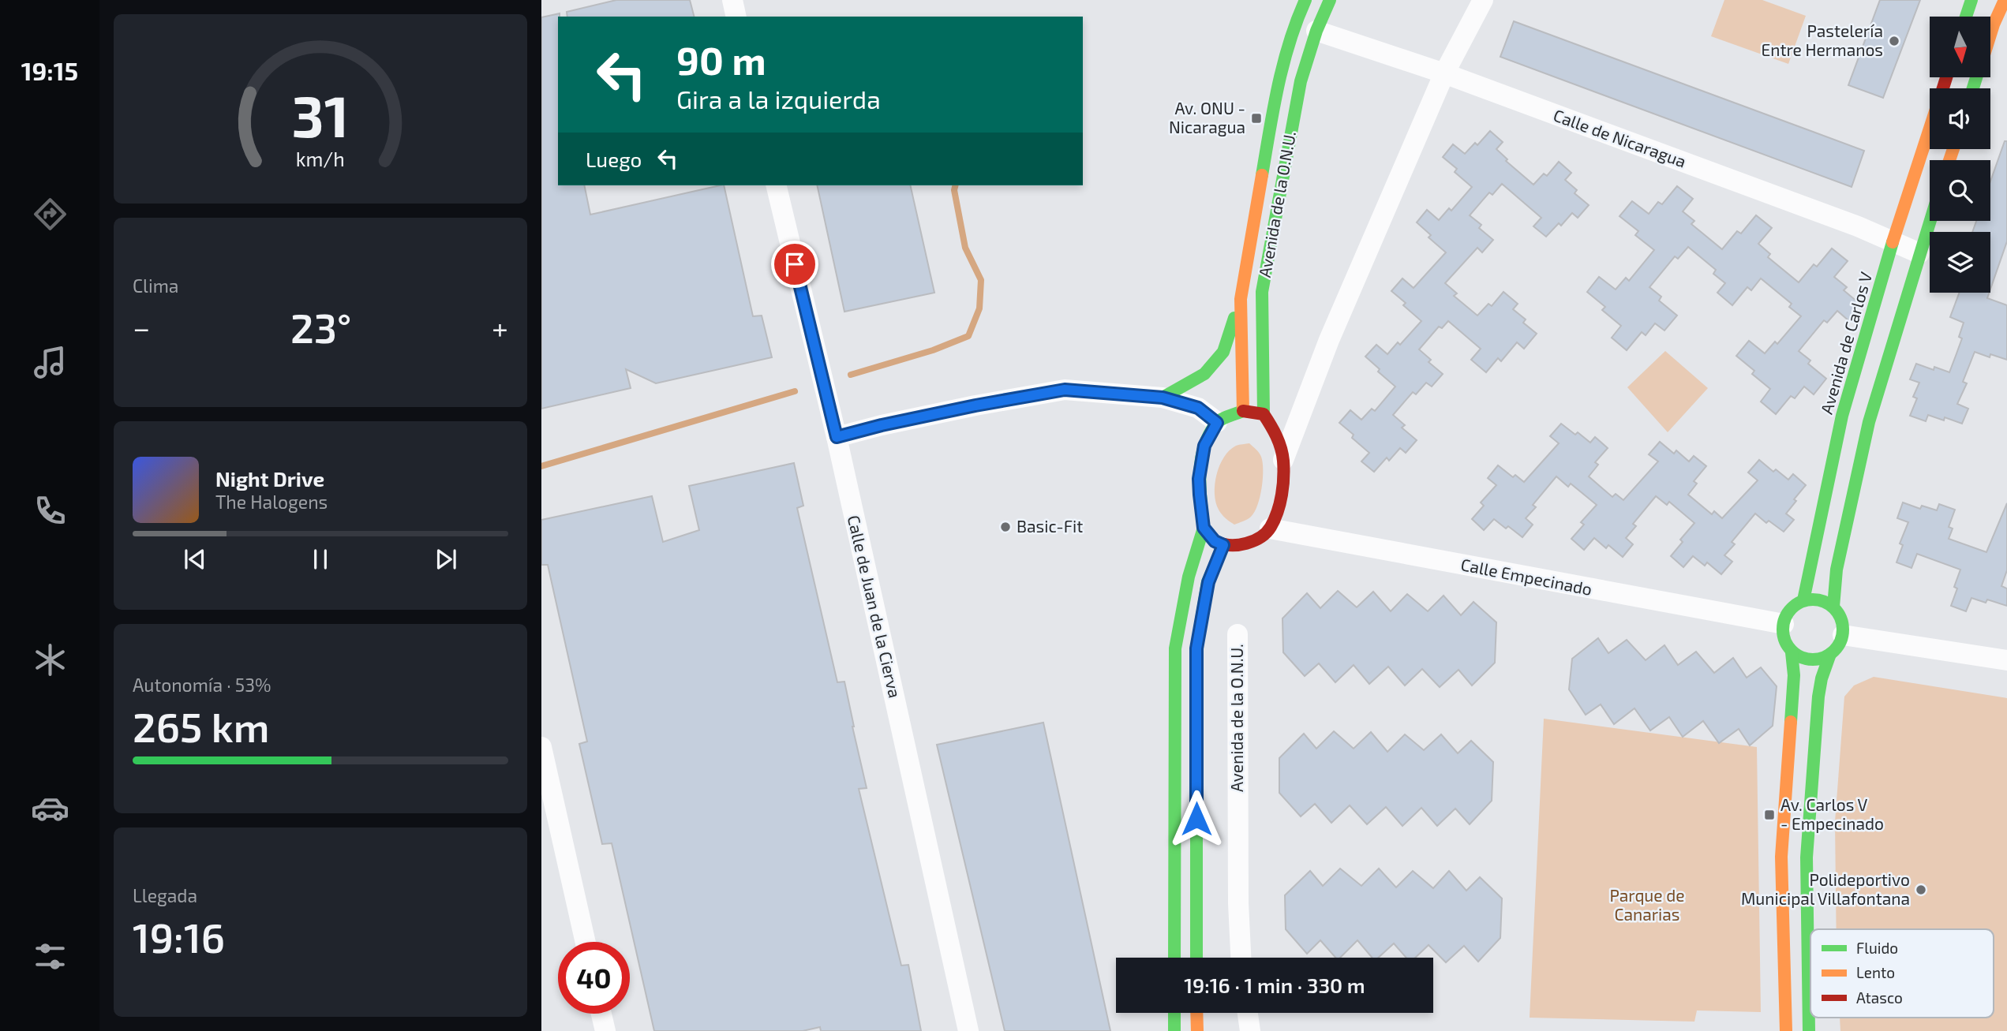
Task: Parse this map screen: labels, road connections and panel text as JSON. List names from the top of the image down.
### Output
{
  "streets": {
    "street": [
      "Calle de Nicaragua",
      "Avenida de la O.N.U.",
      "Avenida de Carlos V",
      "Calle Empecinado",
      "Calle de Juan de la Cierva"
    ]
  },
  "crossings": [
    ["Calle de Nicaragua", "Avenida de la O.N.U."],
    ["Calle de Nicaragua", "Avenida de Carlos V"],
    ["Avenida de la O.N.U.", "Calle Empecinado"],
    ["Avenida de Carlos V", "Calle Empecinado"]
  ],
  "parks": ["Parque de Canarias"],
  "places": {
    "other": ["Pastelería Entre Hermanos", "Basic-Fit", "Polideportivo Municipal Villafontana"],
    "transit": ["Av. ONU - Nicaragua", "Av. Carlos V - Empecinado"]
  },
  "legend": ["Fluido", "Lento", "Atasco"],
  "north": "bottom",
  "page": {
    "tabs": "19:15",
    "turn": ["90 m", "Gira a la izquierda"],
    "then": "Luego",
    "tile": [
      "Clima",
      ["Autonomía · 53%", "265 km"],
      ["Llegada", "19:16"]
    ],
    "heat": ["−", "23°", "+"],
    "song": ["Night Drive", "The Halogens"],
    "limit": "40",
    "trip": "19:16 · 1 min · 330 m",
    "gauge": ["31", "km/h"]
  }
}
